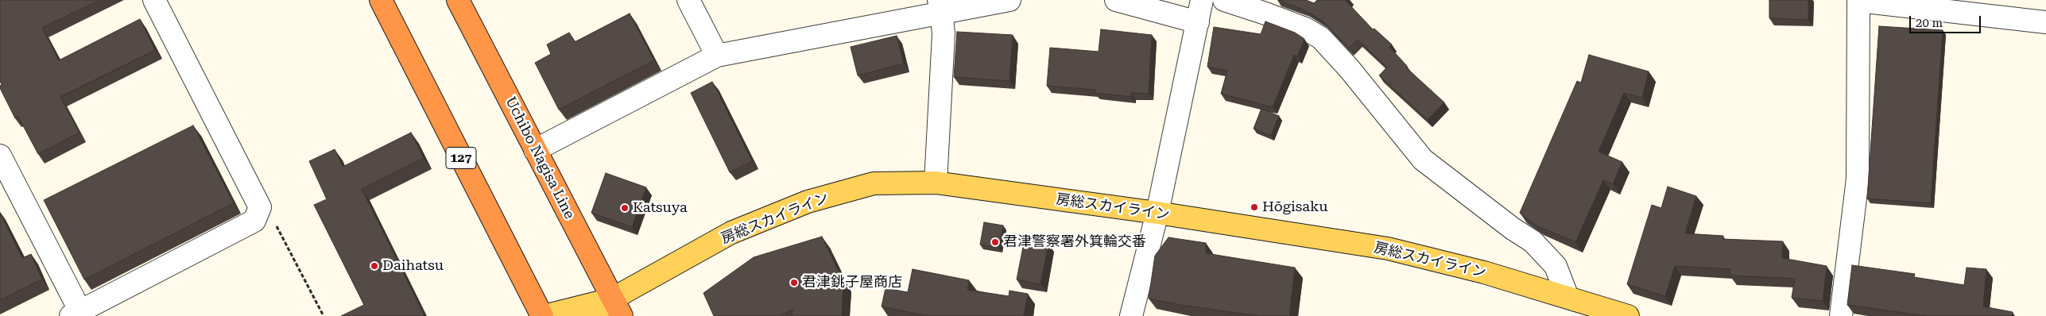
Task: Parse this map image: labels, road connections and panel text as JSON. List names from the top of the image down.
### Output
{
  "streets": {
    "highway": ["127", "Uchibo Nagisa Line"],
    "main road": ["房総スカイライン"]
  },
  "crossings": [
    ["Uchibo Nagisa Line", "房総スカイライン"]
  ],
  "places": [
    "Hōgisaku",
    "Katsuya",
    "君津警察署外箕輪交番",
    "Daihatsu",
    "君津銚子屋商店"
  ],
  "scale_bar": "20 m"
}
